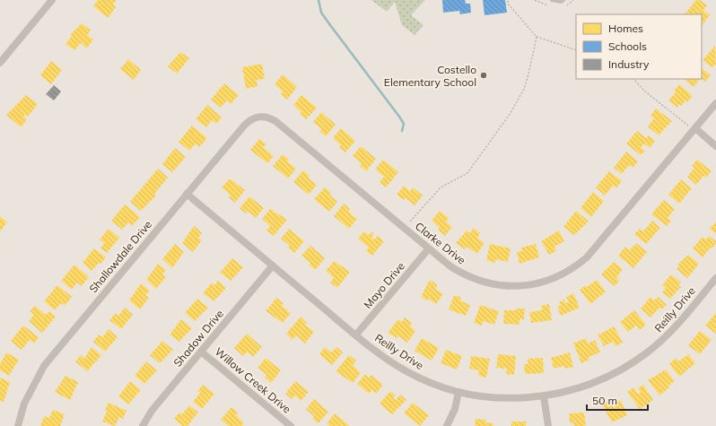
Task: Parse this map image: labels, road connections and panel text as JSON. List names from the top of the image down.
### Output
{
  "streets": {
    "street": [
      "Clarke Drive",
      "Shallowdale Drive",
      "Mayo Drive",
      "Reilly Drive",
      "Shadow Drive",
      "Willow Creek Drive"
    ]
  },
  "crossings": [
    ["Clarke Drive", "Shallowdale Drive"],
    ["Clarke Drive", "Mayo Drive"],
    ["Shallowdale Drive", "Reilly Drive"],
    ["Mayo Drive", "Reilly Drive"],
    ["Reilly Drive", "Shadow Drive"],
    ["Shadow Drive", "Willow Creek Drive"]
  ],
  "places": ["Costello Elementary School"],
  "legend": ["Homes", "Schools", "Industry"],
  "scale_bar": "50 m"
}
